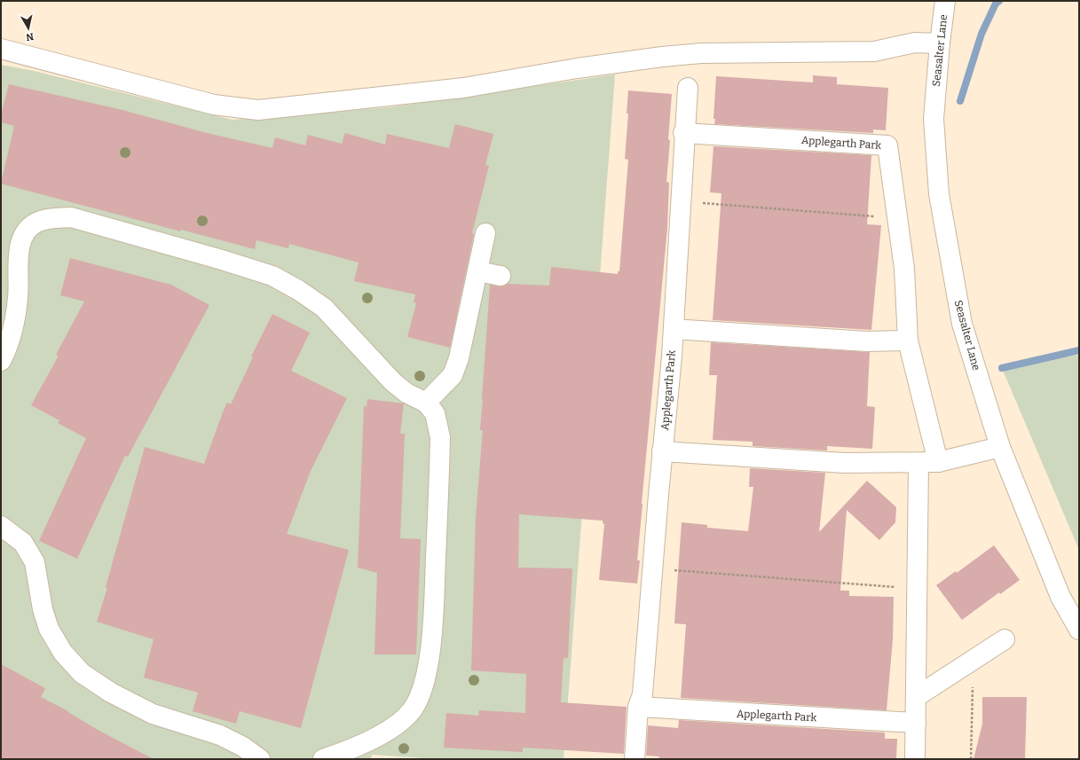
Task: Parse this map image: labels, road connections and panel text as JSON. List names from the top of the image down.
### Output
{
  "streets": {
    "street": ["Seasalter Lane", "Applegarth Park"]
  },
  "north": "bottom"
}
